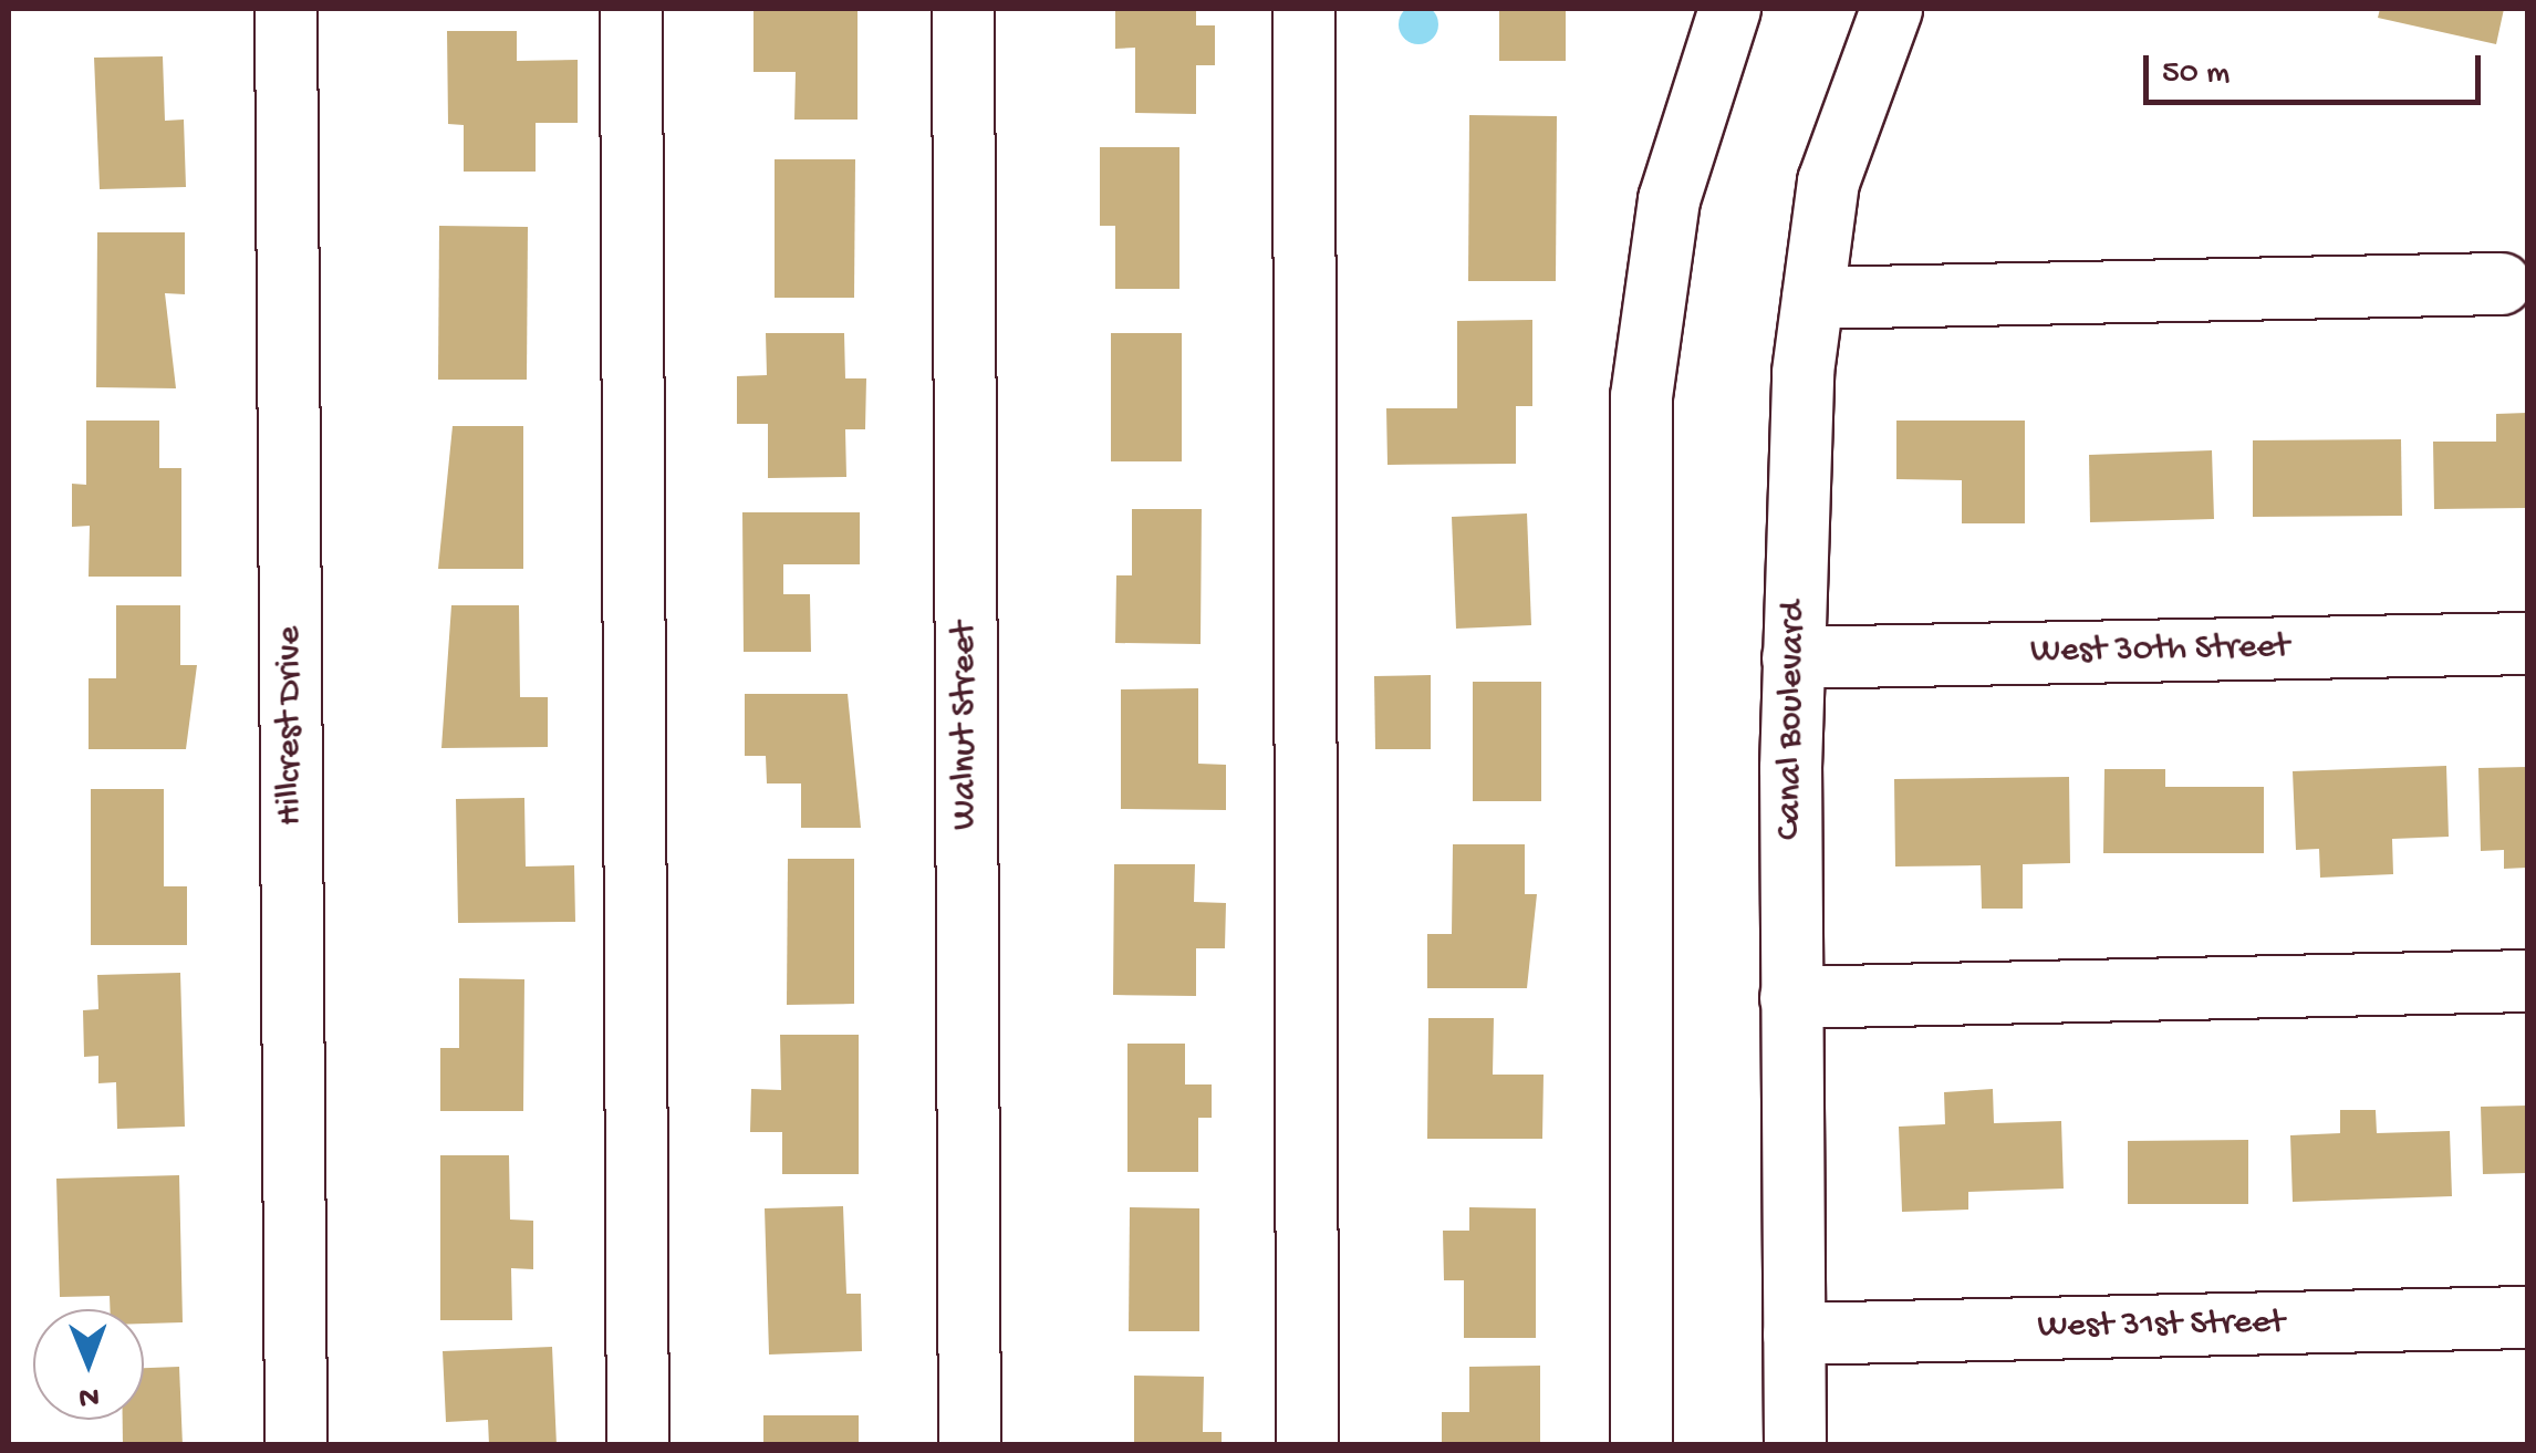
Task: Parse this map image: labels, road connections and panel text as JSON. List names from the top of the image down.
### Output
{
  "streets": {
    "street": [
      "West 30th Street",
      "Canal Boulevard",
      "Hillcrest Drive",
      "Walnut Street",
      "West 31st Street"
    ]
  },
  "crossings": [
    ["West 30th Street", "Canal Boulevard"],
    ["Canal Boulevard", "West 31st Street"]
  ],
  "scale_bar": "50 m",
  "north": "bottom"
}
